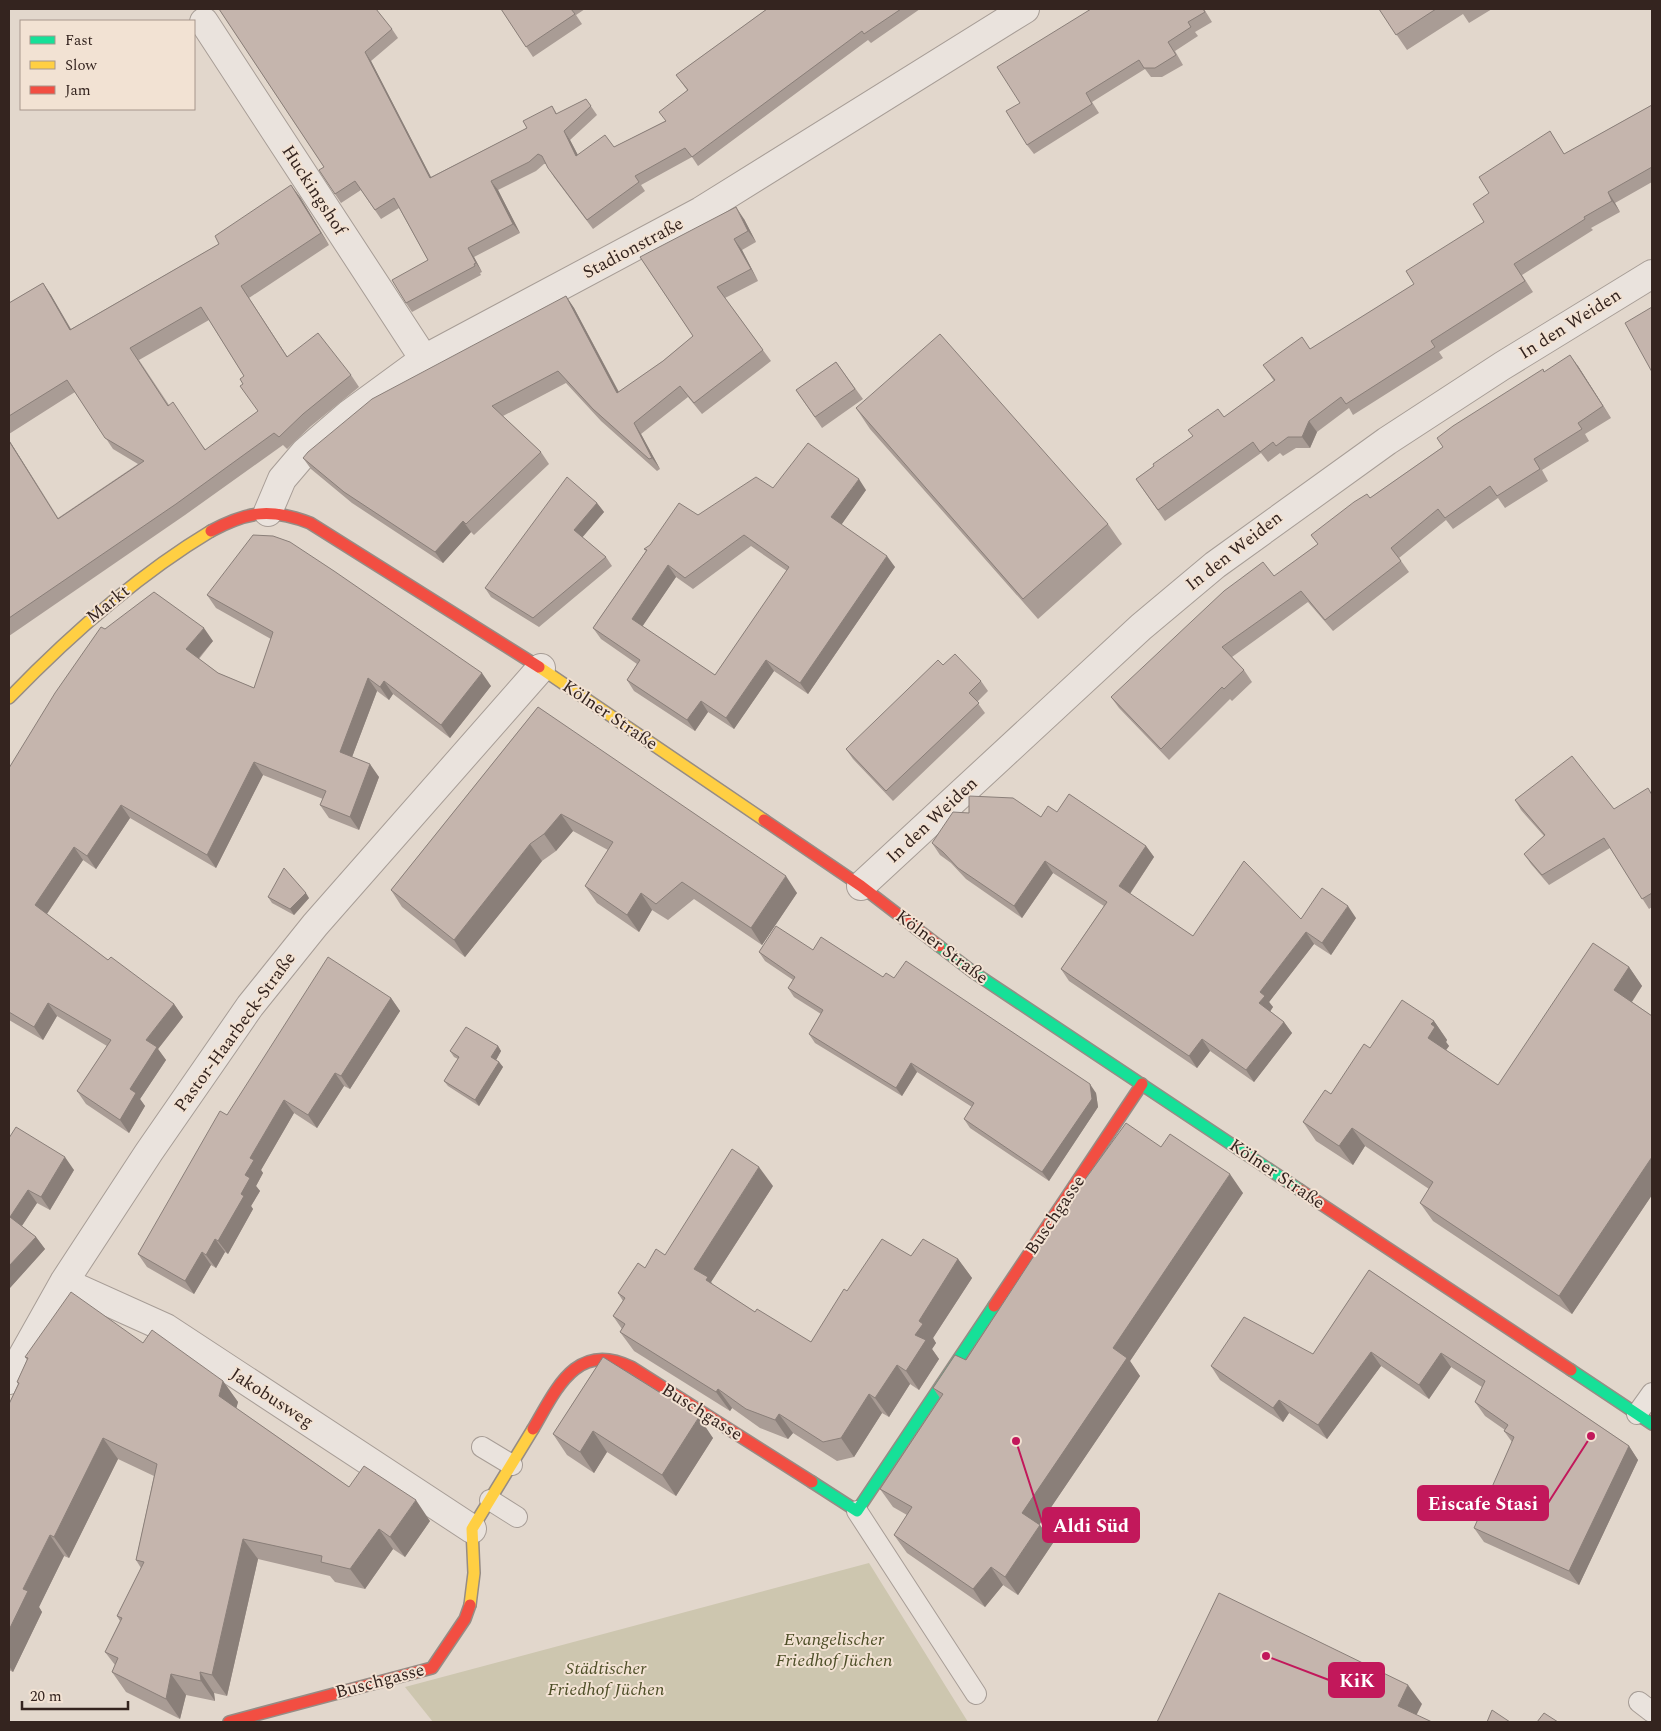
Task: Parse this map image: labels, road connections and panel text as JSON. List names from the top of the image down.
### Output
{
  "streets": {
    "main road": ["Markt", "Kölner Straße", "Buschgasse"],
    "street": [
      "Huckingshof",
      "Stadionstraße",
      "In den Weiden",
      "Pastor-Haarbeck-Straße",
      "Jakobusweg"
    ]
  },
  "crossings": [
    ["Huckingshof", "Stadionstraße"],
    ["Stadionstraße", "Kölner Straße"],
    ["In den Weiden", "Kölner Straße"],
    ["Markt", "Kölner Straße"],
    ["Kölner Straße", "Pastor-Haarbeck-Straße"],
    ["Kölner Straße", "Buschgasse"],
    ["Pastor-Haarbeck-Straße", "Jakobusweg"],
    ["Buschgasse", "Jakobusweg"]
  ],
  "parks": ["Evangelischer Friedhof Jüchen", "Städtischer Friedhof Jüchen"],
  "places": ["Eiscafe Stasi", "Aldi Süd", "KiK"],
  "legend": ["Fast", "Slow", "Jam"],
  "scale_bar": "20 m"
}
